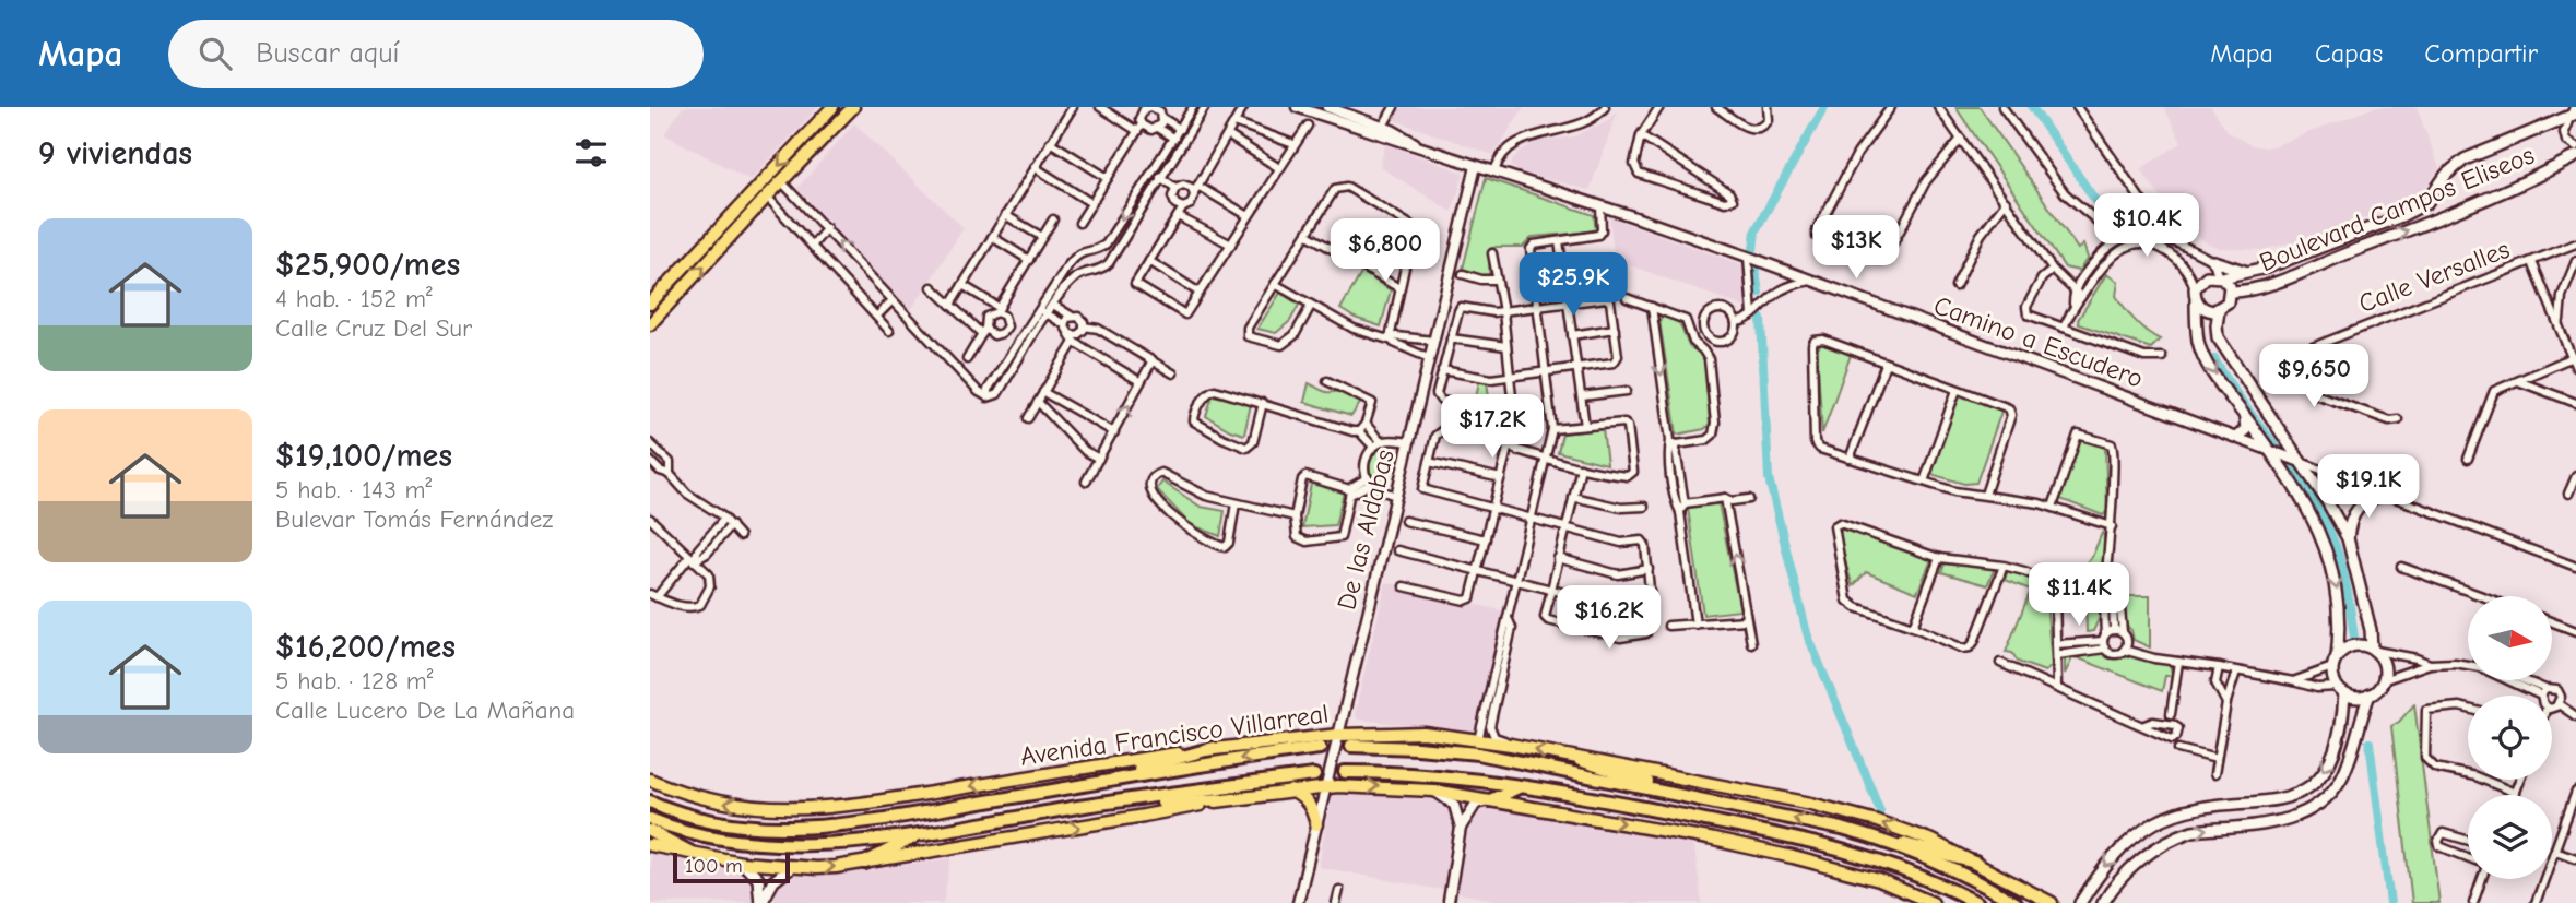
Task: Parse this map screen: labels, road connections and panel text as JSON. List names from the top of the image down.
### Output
{
  "streets": {
    "highway": ["Avenida Francisco Villarreal"],
    "main road": ["Boulevard Campos Eliseos"],
    "street": ["Calle Versalles", "Camino a Escudero", "De las Aldabas"]
  },
  "crossings": [
    ["Camino a Escudero", "De las Aldabas"],
    ["De las Aldabas", "Avenida Francisco Villarreal"]
  ],
  "scale_bar": "100 m",
  "north": "right",
  "page": {
    "header": "Mapa",
    "search": "Buscar aquí",
    "nav": ["Mapa", "Capas", "Compartir"],
    "heading": "9 viviendas",
    "price": [
      "$10.4K",
      "$13K",
      "$6,800",
      "$25.9K",
      "$9,650",
      "$17.2K",
      "$19.1K",
      "$11.4K",
      "$16.2K"
    ],
    "list": [
      {
        "name": "$25,900/mes",
        "note": "4 hab. · 152 m² · Calle Cruz Del Sur"
      },
      {
        "name": "$19,100/mes",
        "note": "5 hab. · 143 m² · Bulevar Tomás Fernández"
      },
      {
        "name": "$16,200/mes",
        "note": "5 hab. · 128 m² · Calle Lucero De La Mañana"
      }
    ],
    "scale": "100 m"
  }
}
